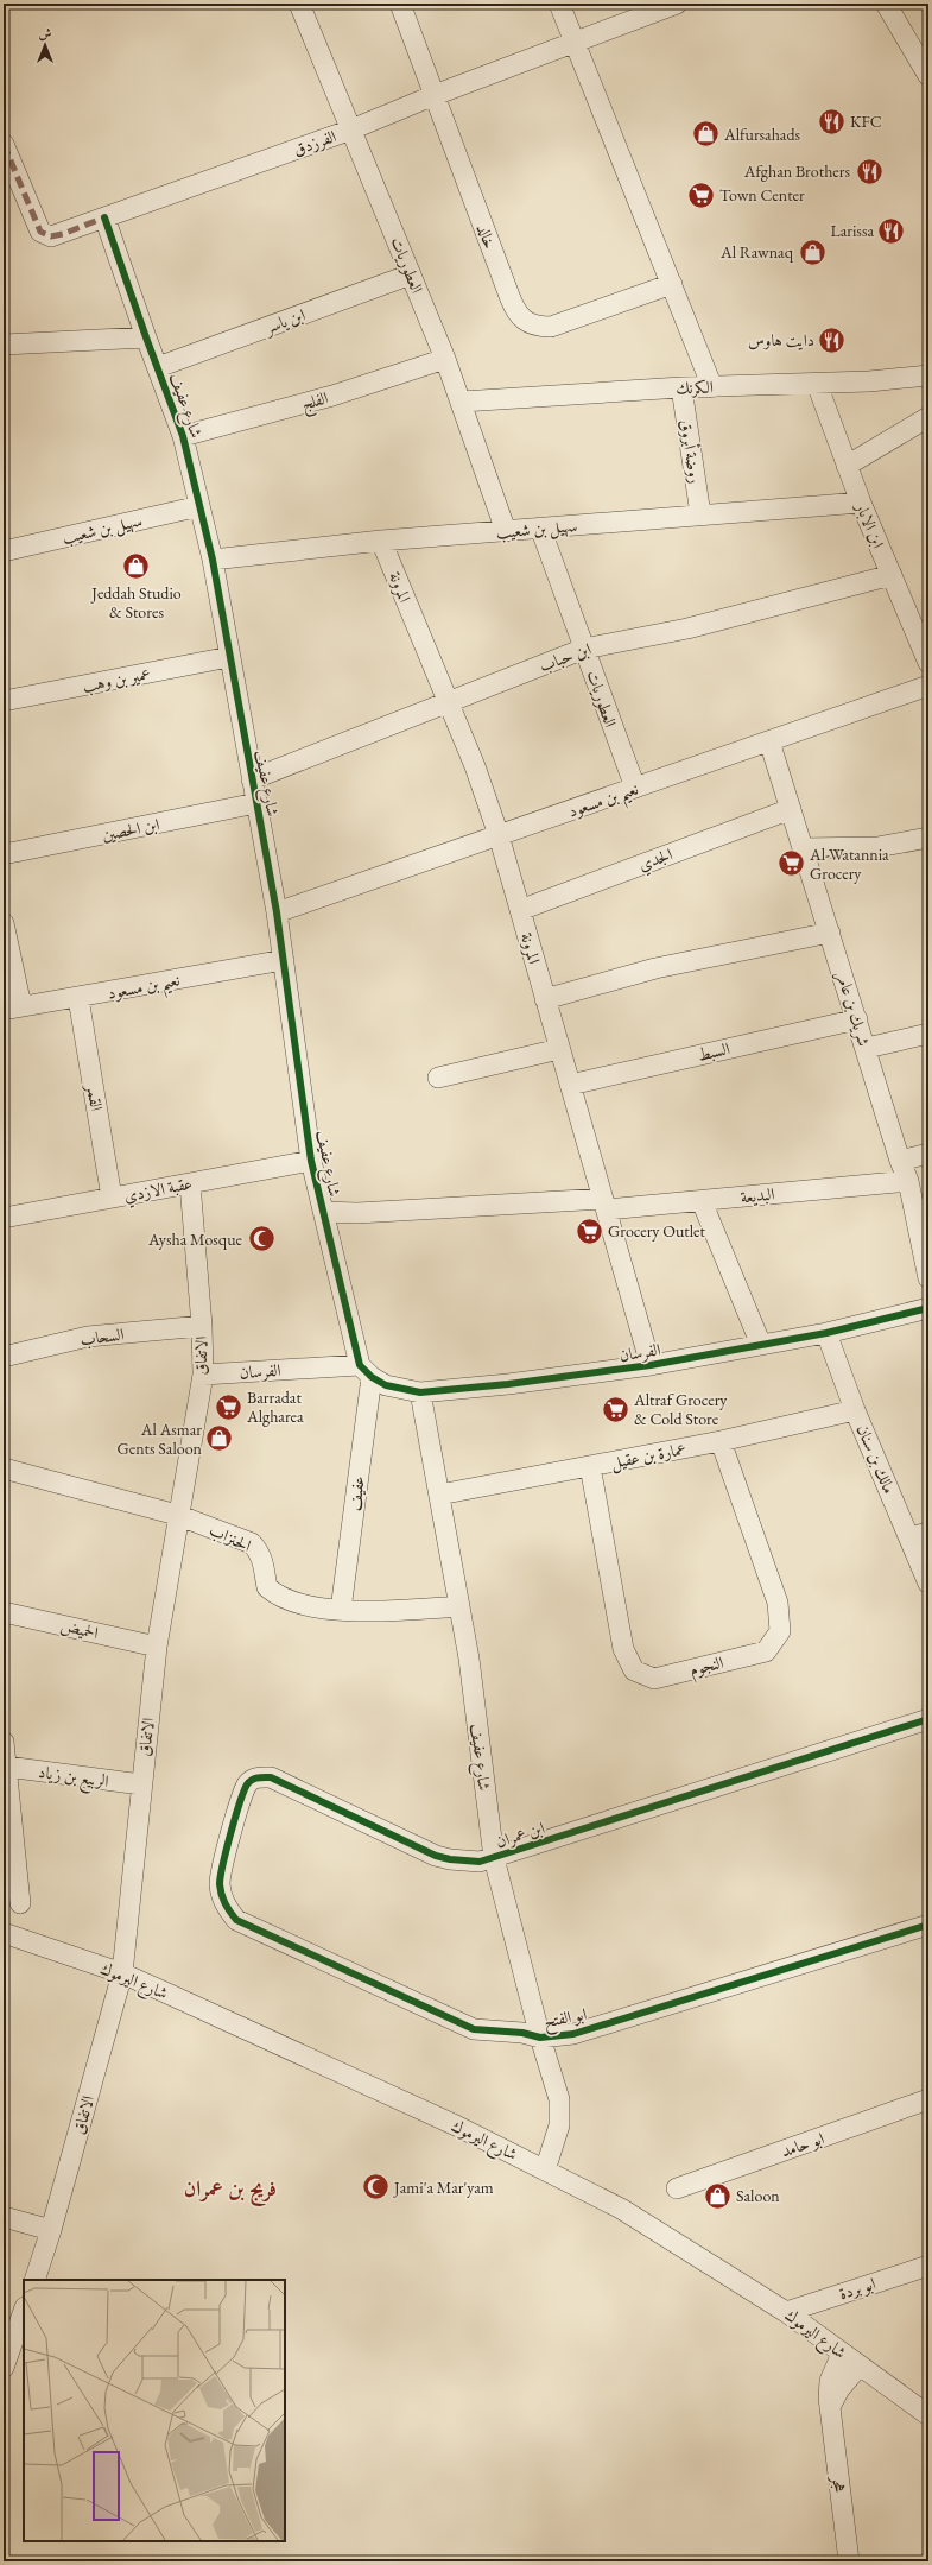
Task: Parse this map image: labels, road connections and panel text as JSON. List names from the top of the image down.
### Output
{
  "streets": {
    "street": [
      "الفرزدق",
      "خالد",
      "العطوريات",
      "ابن ياسر",
      "الكرنك",
      "الفلج",
      "شارع عفيف",
      "روضة أبروق",
      "ابن الابار",
      "سهيل بن شعيب",
      "المرونة",
      "ابن حباب",
      "عمير بن وهب",
      "نعيم بن مسعود",
      "ابن الحصين",
      "الجدي",
      "شريك بن عامر",
      "السبط",
      "القمر",
      "عقبة الازدي",
      "البديعة",
      "السحاب",
      "الفرسان",
      "الاتفاق",
      "عمارة بن عقيل",
      "مالك بن سنان",
      "عفيف",
      "الحنزاب",
      "الحميض",
      "النجوم",
      "الربيع بن زياد",
      "ابن عمران",
      "شارع اليرموك",
      "ابو الفتح",
      "ابو حامد",
      "ابو بردة",
      "هجر"
    ]
  },
  "crossings": [
    ["الفرزدق", "خالد"],
    ["الفرزدق", "العطوريات"],
    ["الفرزدق", "شارع عفيف"],
    ["العطوريات", "ابن ياسر"],
    ["العطوريات", "الكرنك"],
    ["العطوريات", "الفلج"],
    ["العطوريات", "سهيل بن شعيب"],
    ["العطوريات", "ابن حباب"],
    ["العطوريات", "نعيم بن مسعود"],
    ["ابن ياسر", "شارع عفيف"],
    ["الكرنك", "روضة أبروق"],
    ["الكرنك", "ابن الابار"],
    ["الفلج", "شارع عفيف"],
    ["شارع عفيف", "سهيل بن شعيب"],
    ["شارع عفيف", "ابن حباب"],
    ["شارع عفيف", "عمير بن وهب"],
    ["شارع عفيف", "نعيم بن مسعود"],
    ["شارع عفيف", "ابن الحصين"],
    ["شارع عفيف", "عقبة الازدي"],
    ["شارع عفيف", "البديعة"],
    ["شارع عفيف", "الفرسان"],
    ["شارع عفيف", "عمارة بن عقيل"],
    ["شارع عفيف", "عفيف"],
    ["شارع عفيف", "الحنزاب"],
    ["شارع عفيف", "ابن عمران"],
    ["شارع عفيف", "شارع اليرموك"],
    ["شارع عفيف", "ابو الفتح"],
    ["روضة أبروق", "سهيل بن شعيب"],
    ["ابن الابار", "سهيل بن شعيب"],
    ["ابن الابار", "ابن حباب"],
    ["سهيل بن شعيب", "المرونة"],
    ["المرونة", "ابن حباب"],
    ["المرونة", "نعيم بن مسعود"],
    ["المرونة", "الجدي"],
    ["المرونة", "السبط"],
    ["المرونة", "البديعة"],
    ["المرونة", "الفرسان"],
    ["نعيم بن مسعود", "شريك بن عامر"],
    ["نعيم بن مسعود", "القمر"],
    ["الجدي", "شريك بن عامر"],
    ["شريك بن عامر", "السبط"],
    ["شريك بن عامر", "البديعة"],
    ["القمر", "عقبة الازدي"],
    ["عقبة الازدي", "الاتفاق"],
    ["السحاب", "الاتفاق"],
    ["الفرسان", "الاتفاق"],
    ["الفرسان", "مالك بن سنان"],
    ["الفرسان", "عفيف"],
    ["الاتفاق", "الحنزاب"],
    ["الاتفاق", "الحميض"],
    ["الاتفاق", "الربيع بن زياد"],
    ["الاتفاق", "شارع اليرموك"],
    ["عمارة بن عقيل", "مالك بن سنان"],
    ["عمارة بن عقيل", "النجوم"],
    ["عفيف", "الحنزاب"],
    ["ابن عمران", "ابو الفتح"],
    ["شارع اليرموك", "ابو بردة"],
    ["شارع اليرموك", "هجر"]
  ],
  "districts": ["فريج بن عمران"],
  "places": {
    "restaurant": [
      "KFC",
      "Afghan Brothers",
      "Larissa",
      "دايت هاوس"
    ],
    "shop": [
      "Alfursahads",
      "Al Rawnaq",
      "Jeddah Studio & Stores",
      "Al Asmar Gents Saloon",
      "Saloon"
    ],
    "supermarket": [
      "Town Center",
      "Al-Watannia Grocery",
      "Grocery Outlet",
      "Barradat Algharea",
      "Altraf Grocery & Cold Store"
    ],
    "mosque": ["Aysha Mosque", "Jami'a Mar'yam"]
  },
  "north": "top"
}
